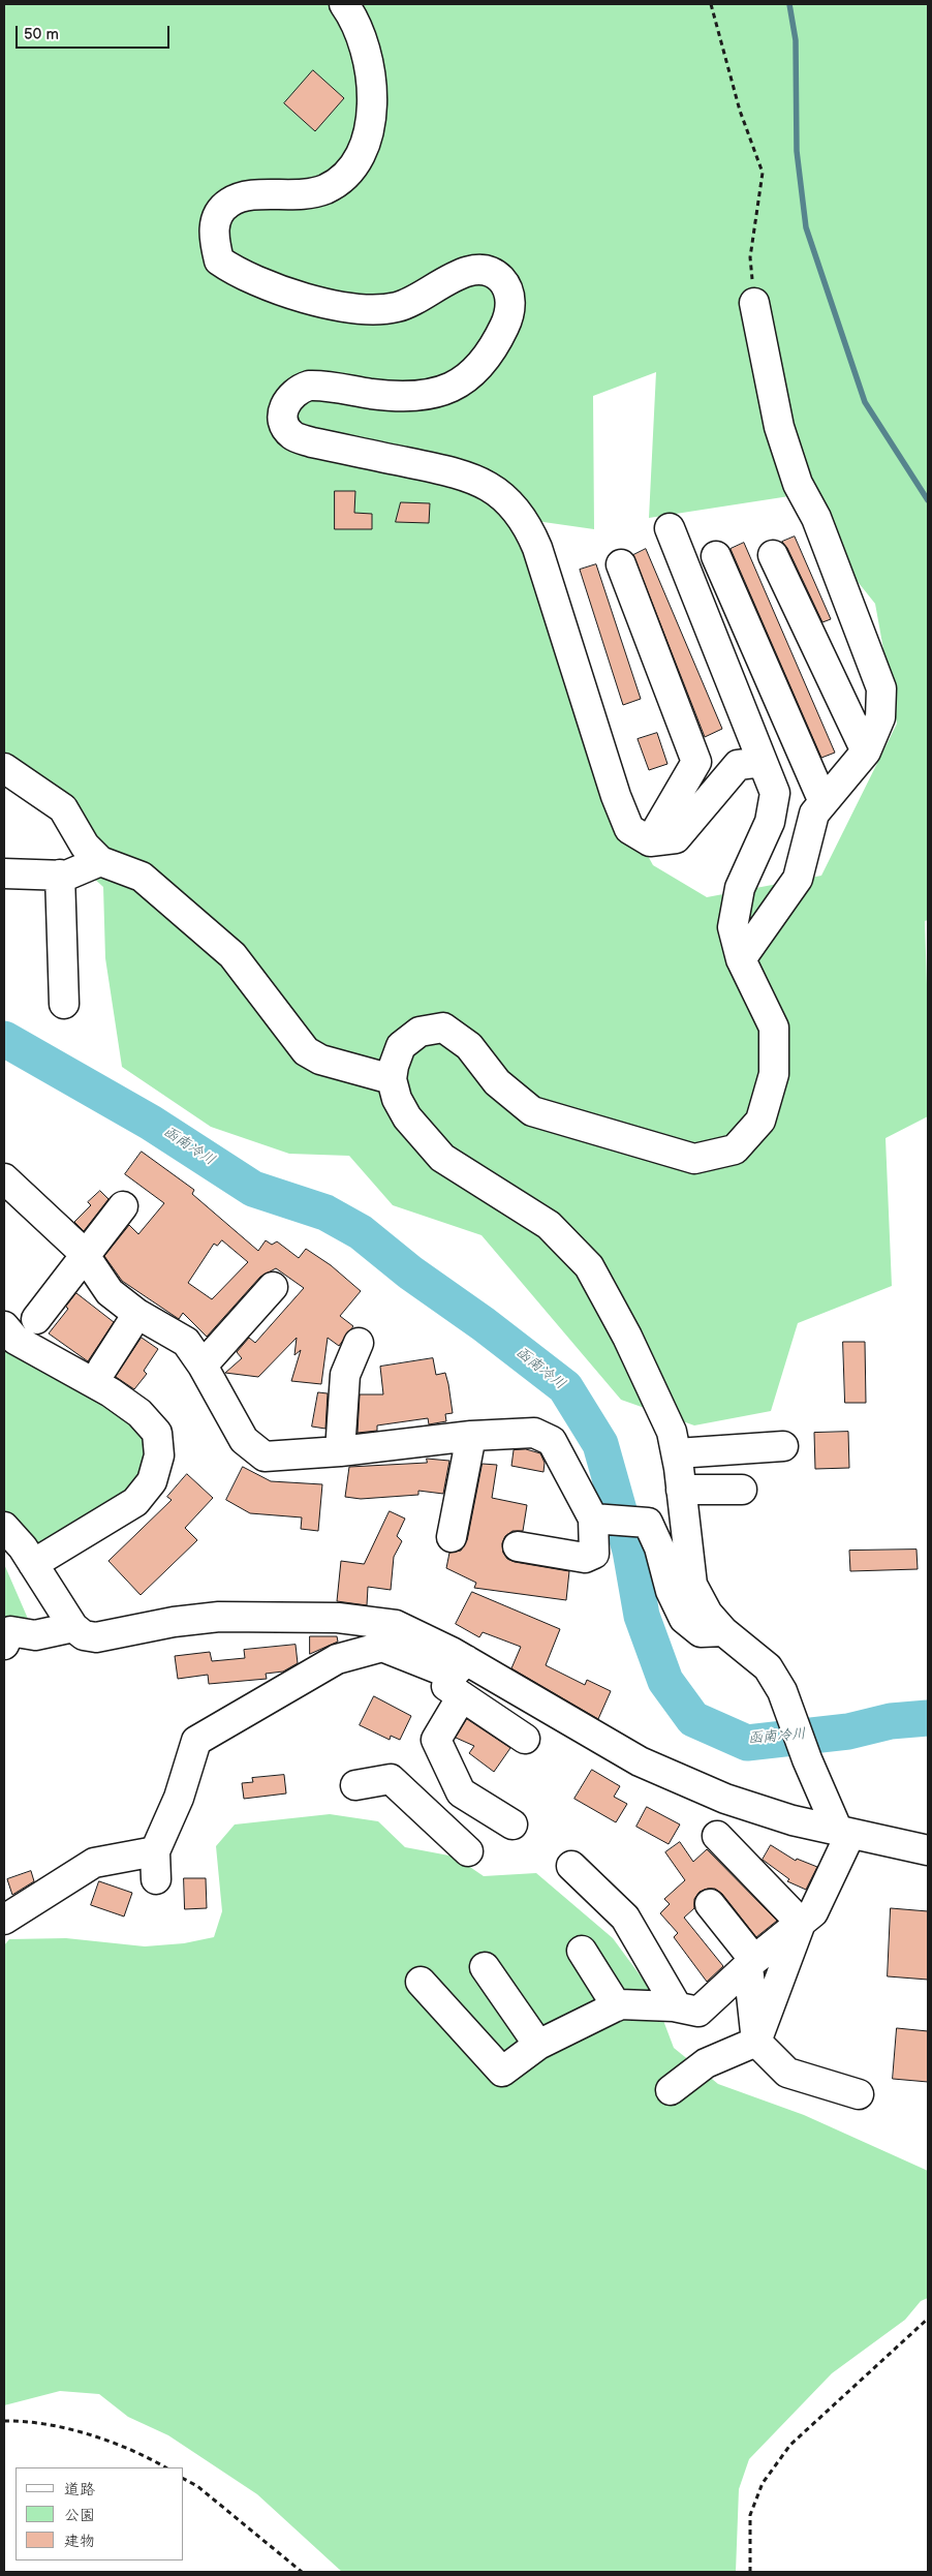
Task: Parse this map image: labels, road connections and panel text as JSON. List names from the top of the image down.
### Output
{
  "water": ["函南冷川"],
  "legend": ["道路", "公園", "建物"],
  "scale_bar": "50 m"
}
